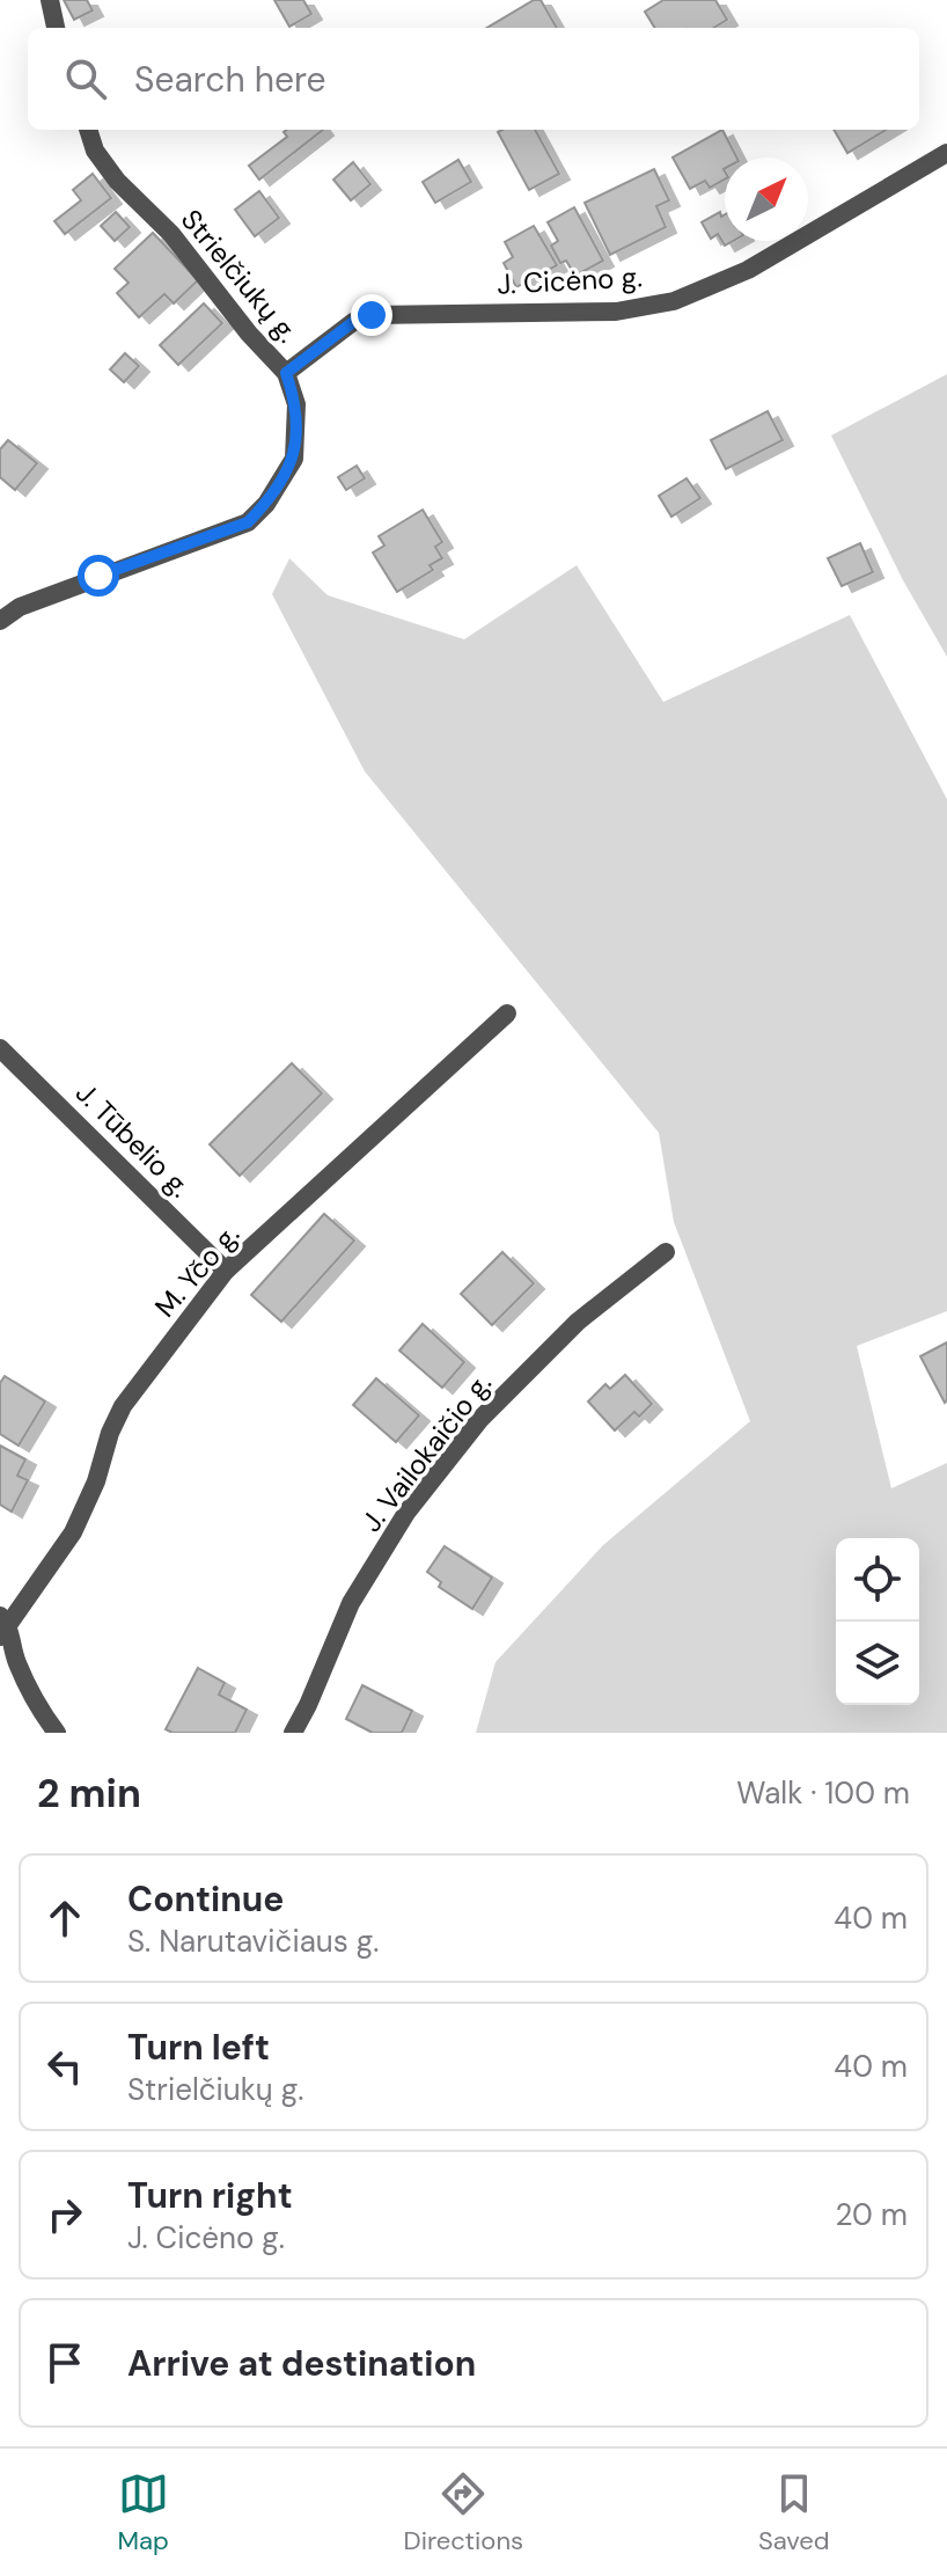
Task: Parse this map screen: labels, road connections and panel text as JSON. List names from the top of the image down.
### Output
{
  "streets": {
    "street": [
      "Strielčiukų g.",
      "J. Cicėno g.",
      "J. Tūbelio g.",
      "M. Yčo g.",
      "J. Vailokaičio g."
    ]
  },
  "crossings": [
    ["Strielčiukų g.", "J. Cicėno g."],
    ["J. Tūbelio g.", "M. Yčo g."]
  ],
  "north": "top right",
  "page": {
    "search": "Search here",
    "heading": ["2 min", "Walk · 100 m"],
    "list": [
      ["Continue", "S. Narutavičiaus g.", "40 m"],
      ["Turn left", "Strielčiukų g.", "40 m"],
      ["Turn right", "J. Cicėno g.", "20 m"],
      "Arrive at destination"
    ],
    "nav": ["Map", "Directions", "Saved"]
  }
}
